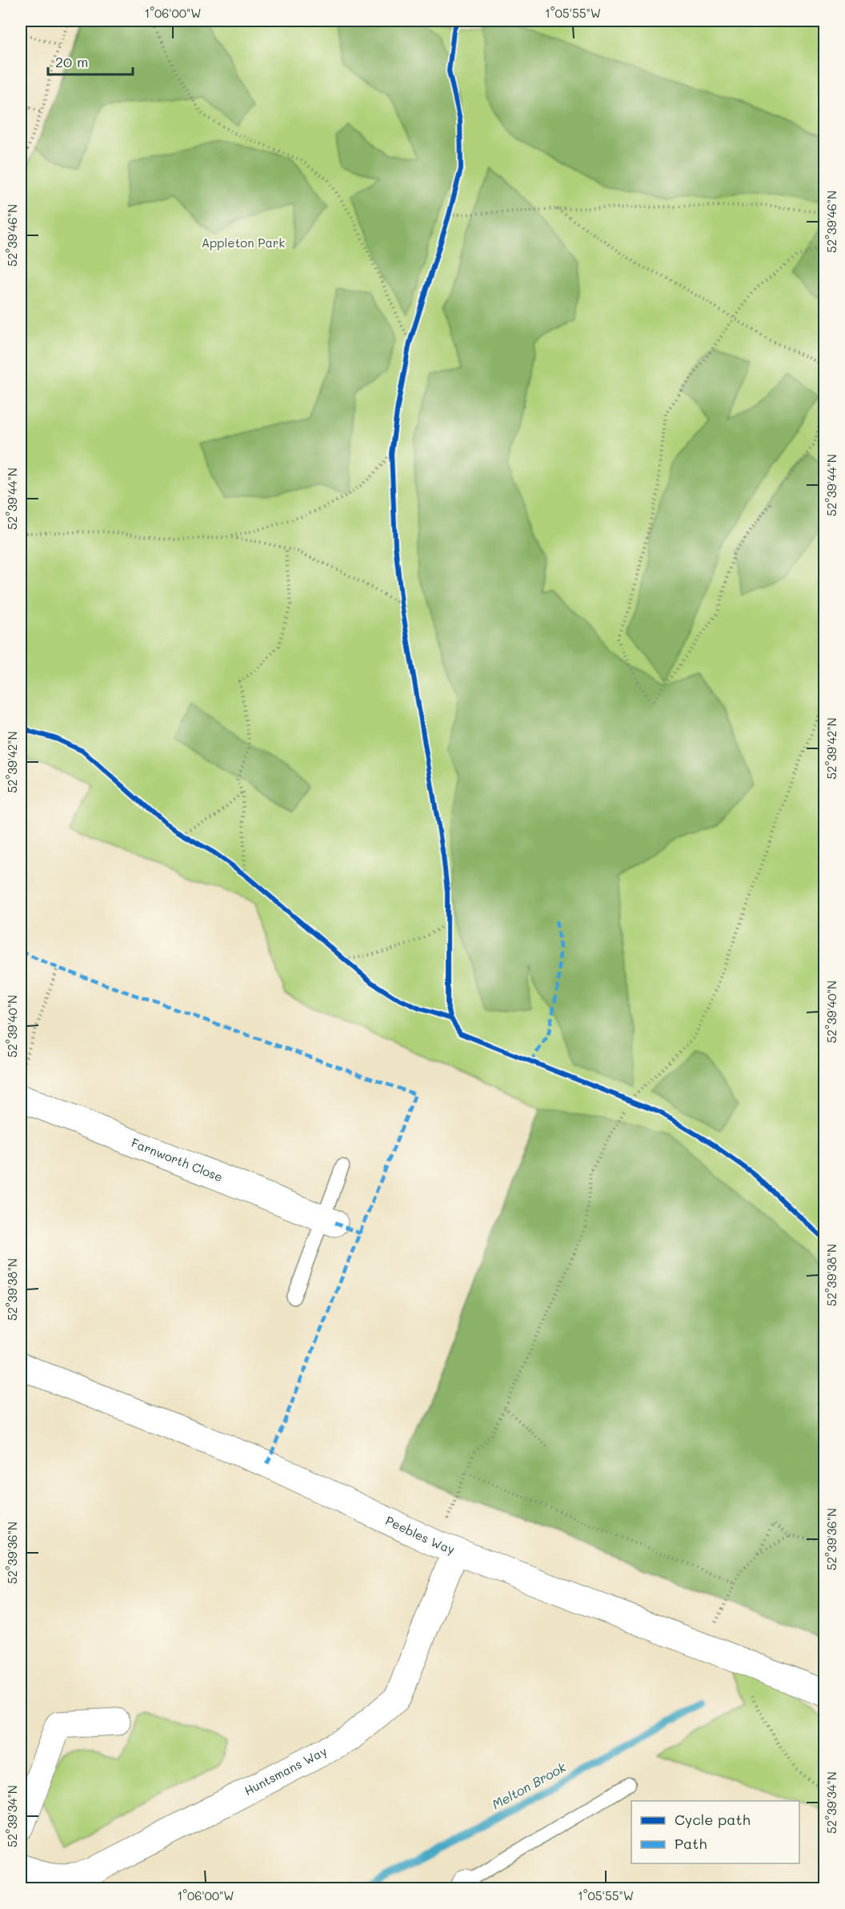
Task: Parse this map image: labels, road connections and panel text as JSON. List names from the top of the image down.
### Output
{
  "streets": {
    "street": ["Farnworth Close", "Peebles Way", "Huntsmans Way"]
  },
  "crossings": [
    ["Peebles Way", "Huntsmans Way"]
  ],
  "water": ["Melton Brook"],
  "parks": ["Appleton Park"],
  "legend": ["Cycle path", "Path"],
  "scale_bar": "20 m",
  "coordinates": [
    "1°06'00\"W",
    "1°05'55\"W",
    "52°39'46\"N",
    "52°39'44\"N",
    "52°39'42\"N",
    "52°39'40\"N",
    "52°39'38\"N",
    "52°39'36\"N",
    "52°39'34\"N"
  ]
}
